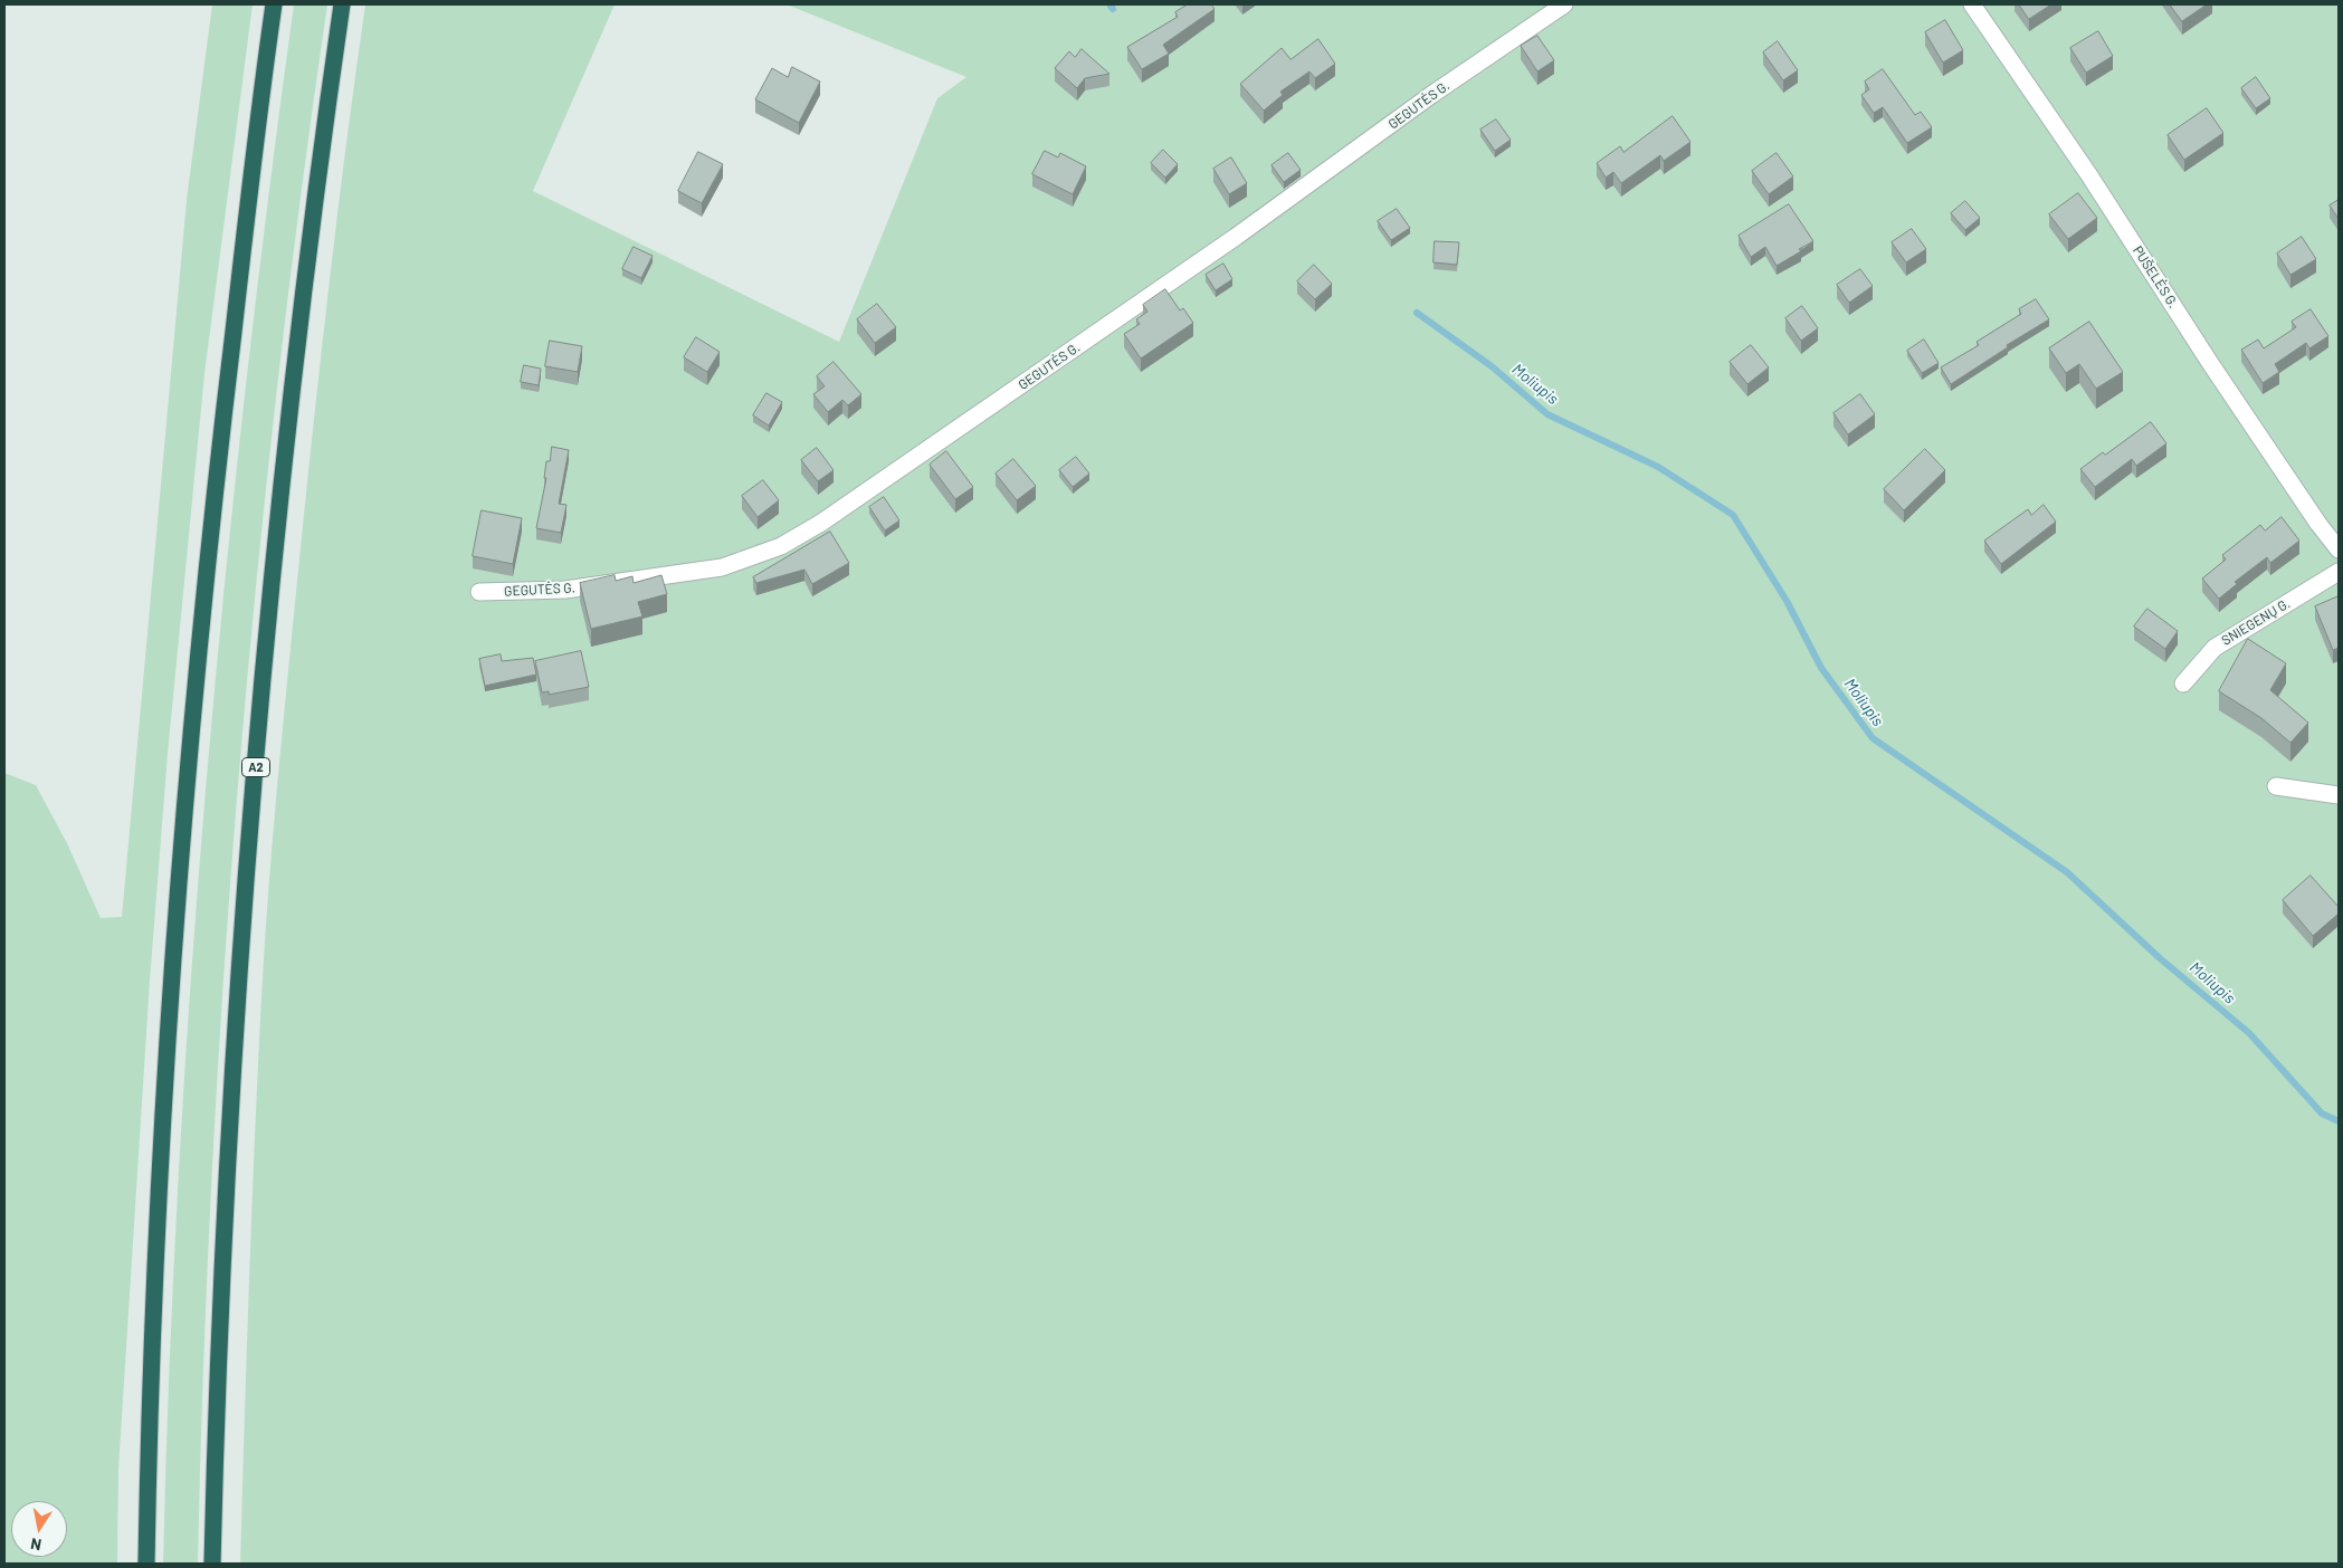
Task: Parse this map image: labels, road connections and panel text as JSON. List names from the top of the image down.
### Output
{
  "streets": {
    "highway": ["A2"],
    "street": ["GEGUTĖS G.", "PUŠELĖS G.", "SNIEGENŲ G."]
  },
  "water": ["Moliupis"],
  "north": "bottom"
}
